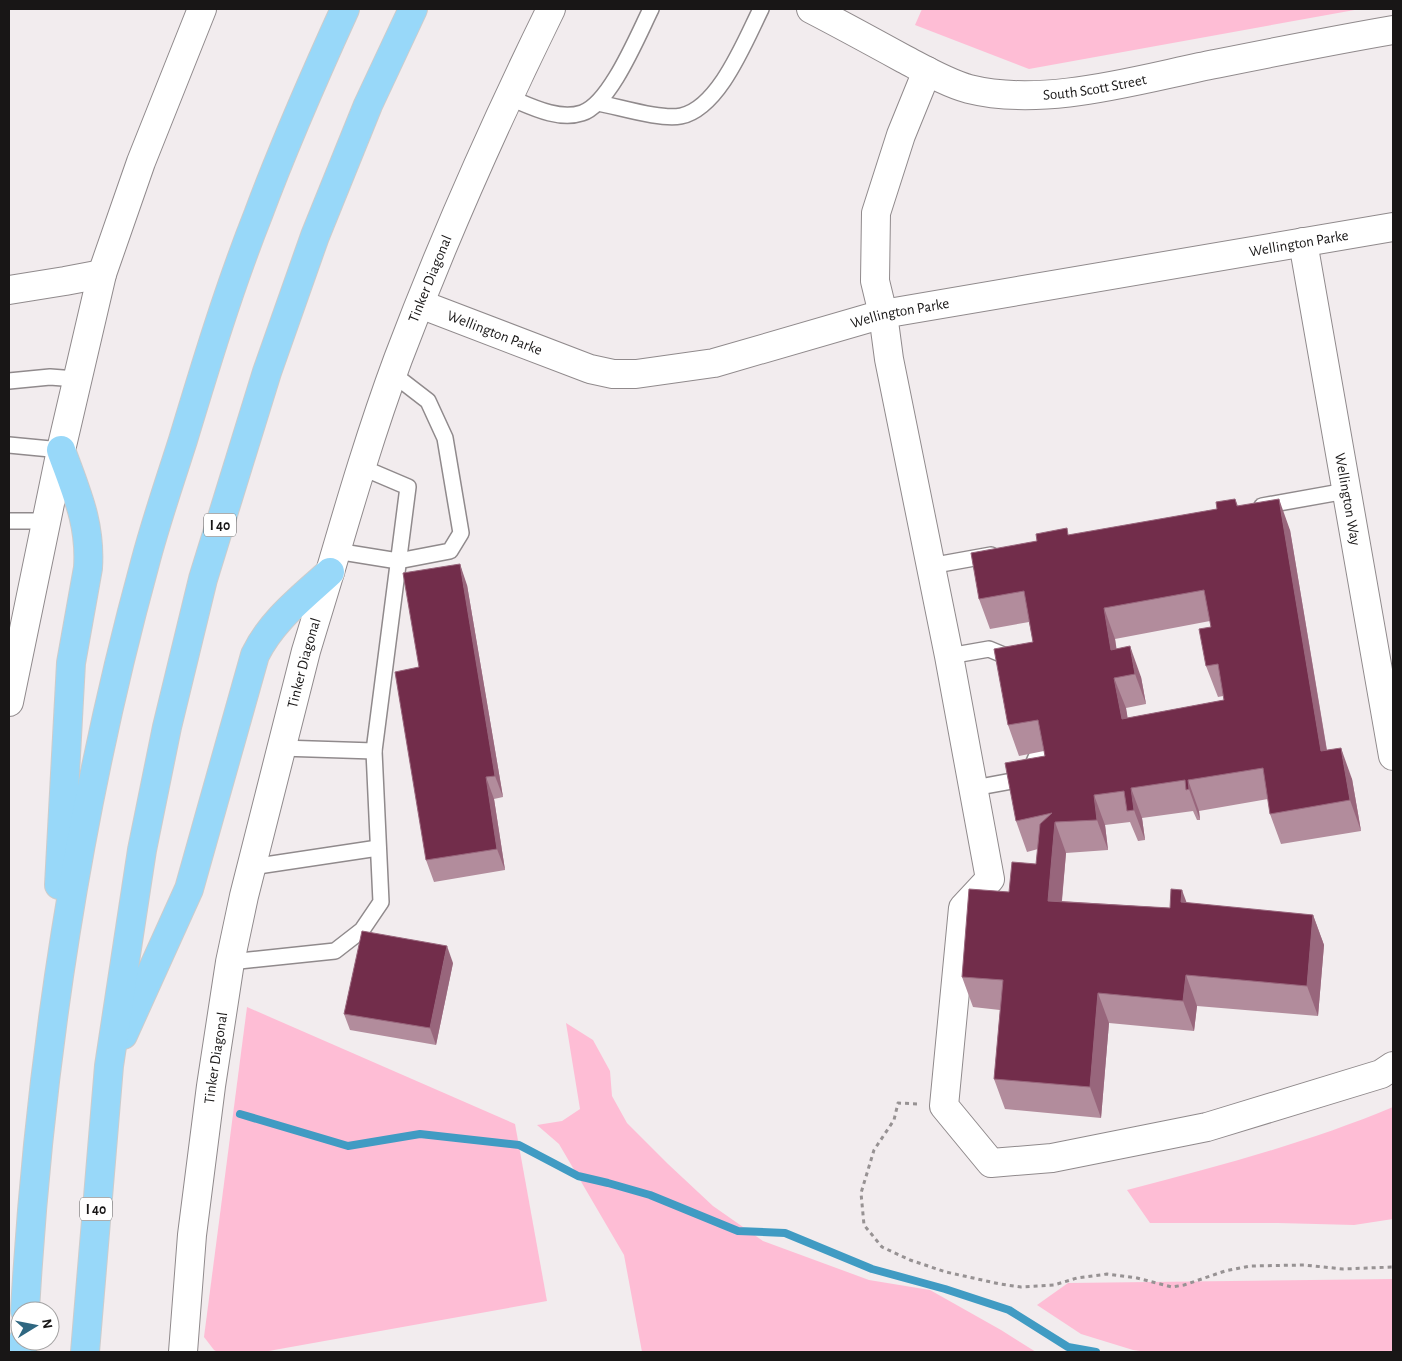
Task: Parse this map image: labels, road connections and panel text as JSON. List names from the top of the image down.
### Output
{
  "streets": {
    "highway": ["I 40"],
    "street": [
      "South Scott Street",
      "Wellington Parke",
      "Tinker Diagonal",
      "Wellington Way"
    ]
  },
  "crossings": [
    ["Wellington Parke", "Tinker Diagonal"],
    ["Wellington Parke", "Wellington Way"]
  ],
  "north": "right"
}
